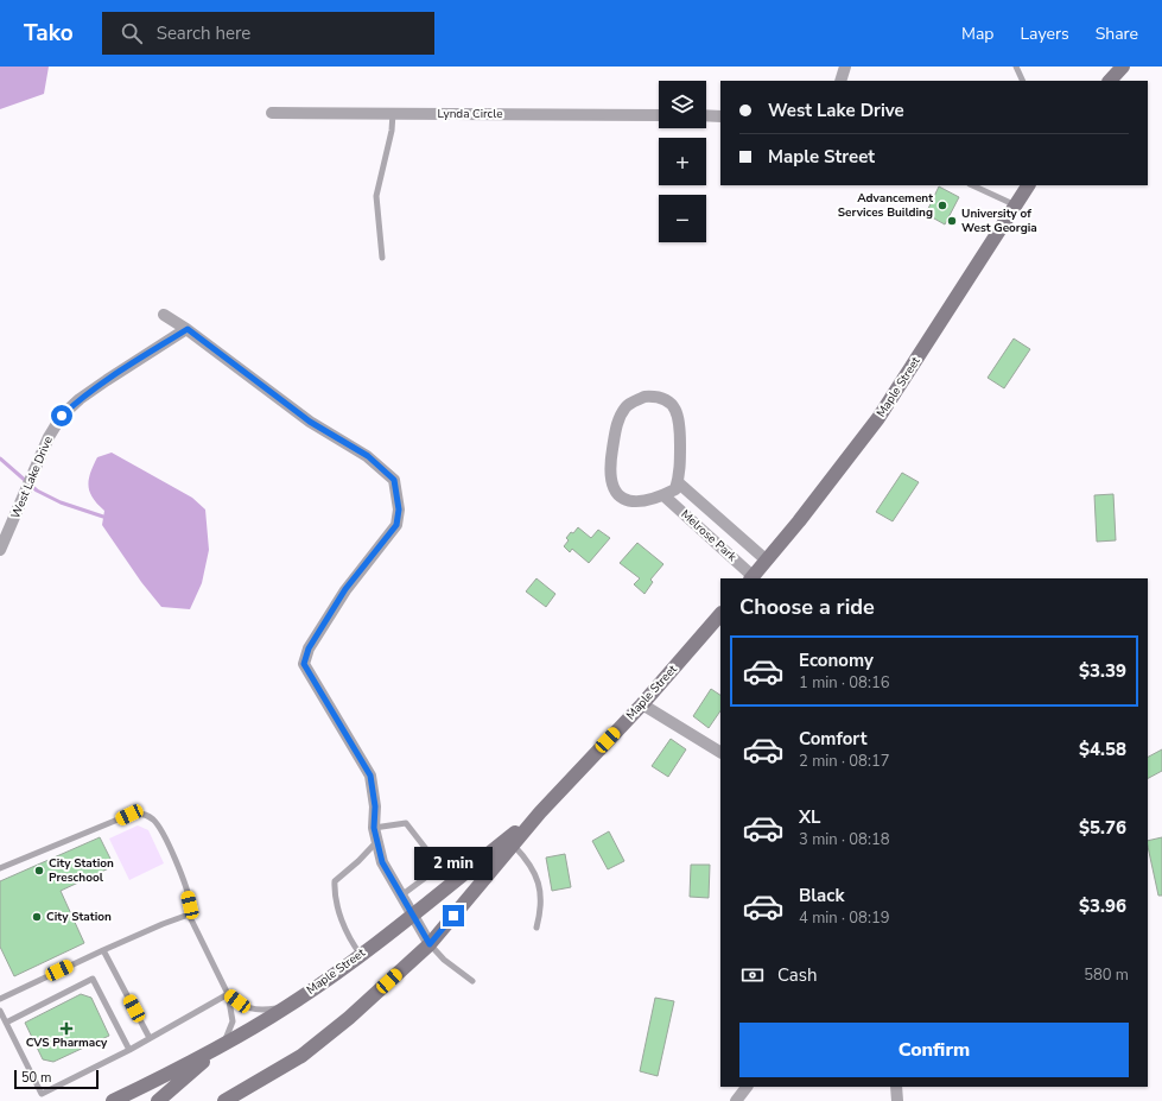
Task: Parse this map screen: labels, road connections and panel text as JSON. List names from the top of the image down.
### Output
{
  "streets": {
    "main road": ["Maple Street"],
    "street": ["Lynda Circle", "West Lake Drive", "Melrose Park"]
  },
  "crossings": [
    ["Maple Street", "Melrose Park"]
  ],
  "places": {
    "other": [
      "Advancement Services Building",
      "University of West Georgia",
      "City Station Preschool",
      "City Station"
    ],
    "health": ["CVS Pharmacy"]
  },
  "scale_bar": "50 m",
  "page": {
    "header": "Tako",
    "search": "Search here",
    "nav": ["Map", "Layers", "Share"],
    "map_buttons": ["+", "−"],
    "banner": ["West Lake Drive", "Maple Street"],
    "heading": "Choose a ride",
    "list": [
      {
        "name": "Economy",
        "note": "1 min · 08:16",
        "value": "$3.39"
      },
      {
        "name": "Comfort",
        "note": "2 min · 08:17",
        "value": "$4.58"
      },
      {
        "name": "XL",
        "note": "3 min · 08:18",
        "value": "$5.76"
      },
      {
        "name": "Black",
        "note": "4 min · 08:19",
        "value": "$3.96"
      }
    ],
    "bubble": "2 min",
    "pay": ["Cash", "580 m"],
    "buttons": "Confirm",
    "scale": "50 m"
  }
}
